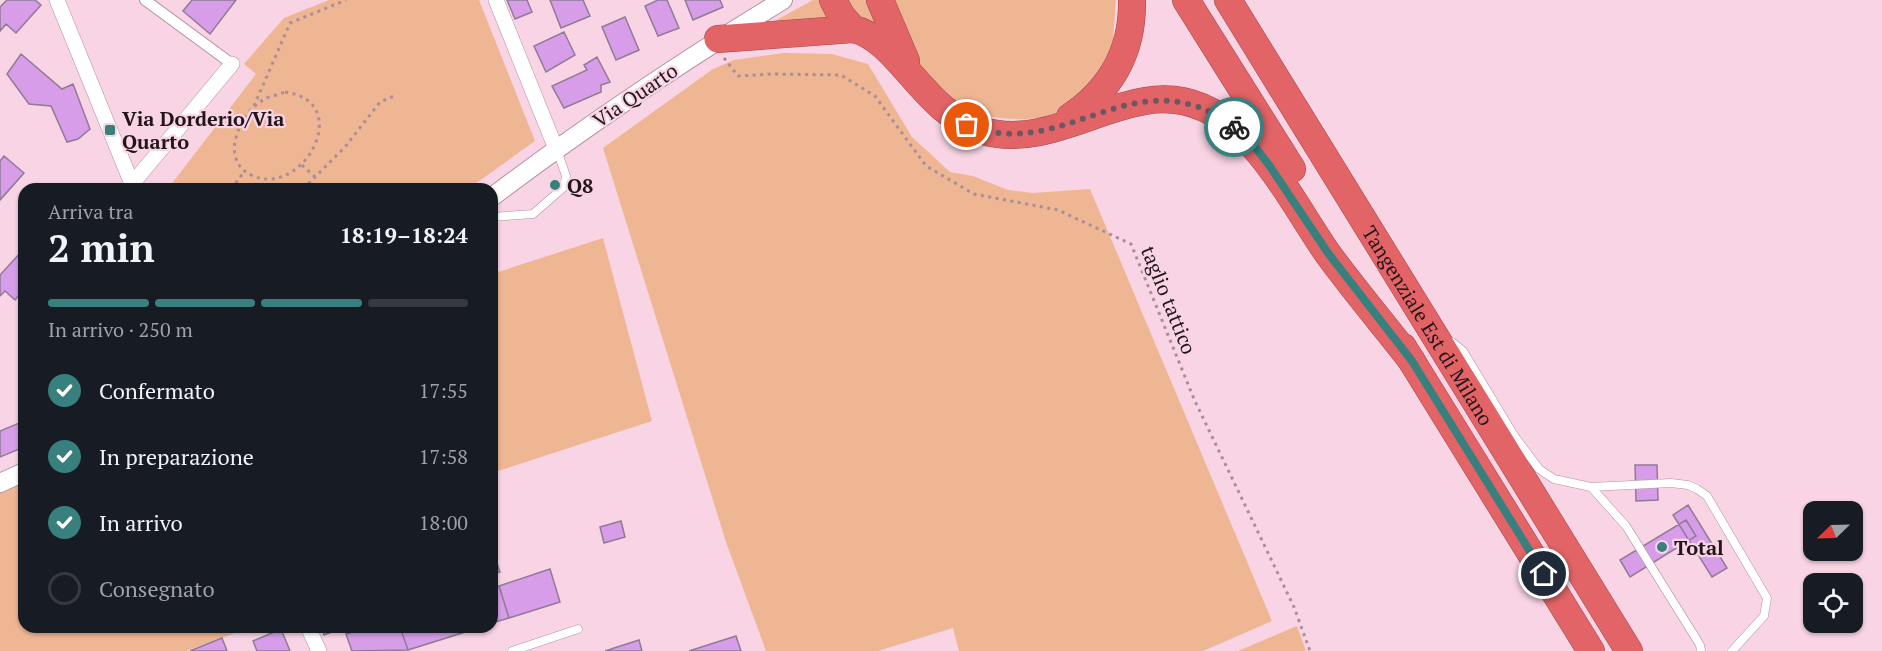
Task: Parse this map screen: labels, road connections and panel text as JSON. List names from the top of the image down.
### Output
{
  "streets": {
    "highway": ["Tangenziale Est di Milano"],
    "street": ["Via Quarto"],
    "path": ["taglio tattico"]
  },
  "crossings": [
    ["Via Quarto", "taglio tattico"]
  ],
  "places": {
    "transit": ["Via Dorderio/Via Quarto"],
    "other": ["Q8", "Total"]
  },
  "north": "bottom left",
  "page": {
    "heading": ["2 min", "Arriva tra", "18:19–18:24"],
    "bar": "In arrivo · 250 m",
    "list": [
      ["Confermato", "17:55"],
      ["In preparazione", "17:58"],
      ["In arrivo", "18:00"],
      "Consegnato"
    ]
  }
}
